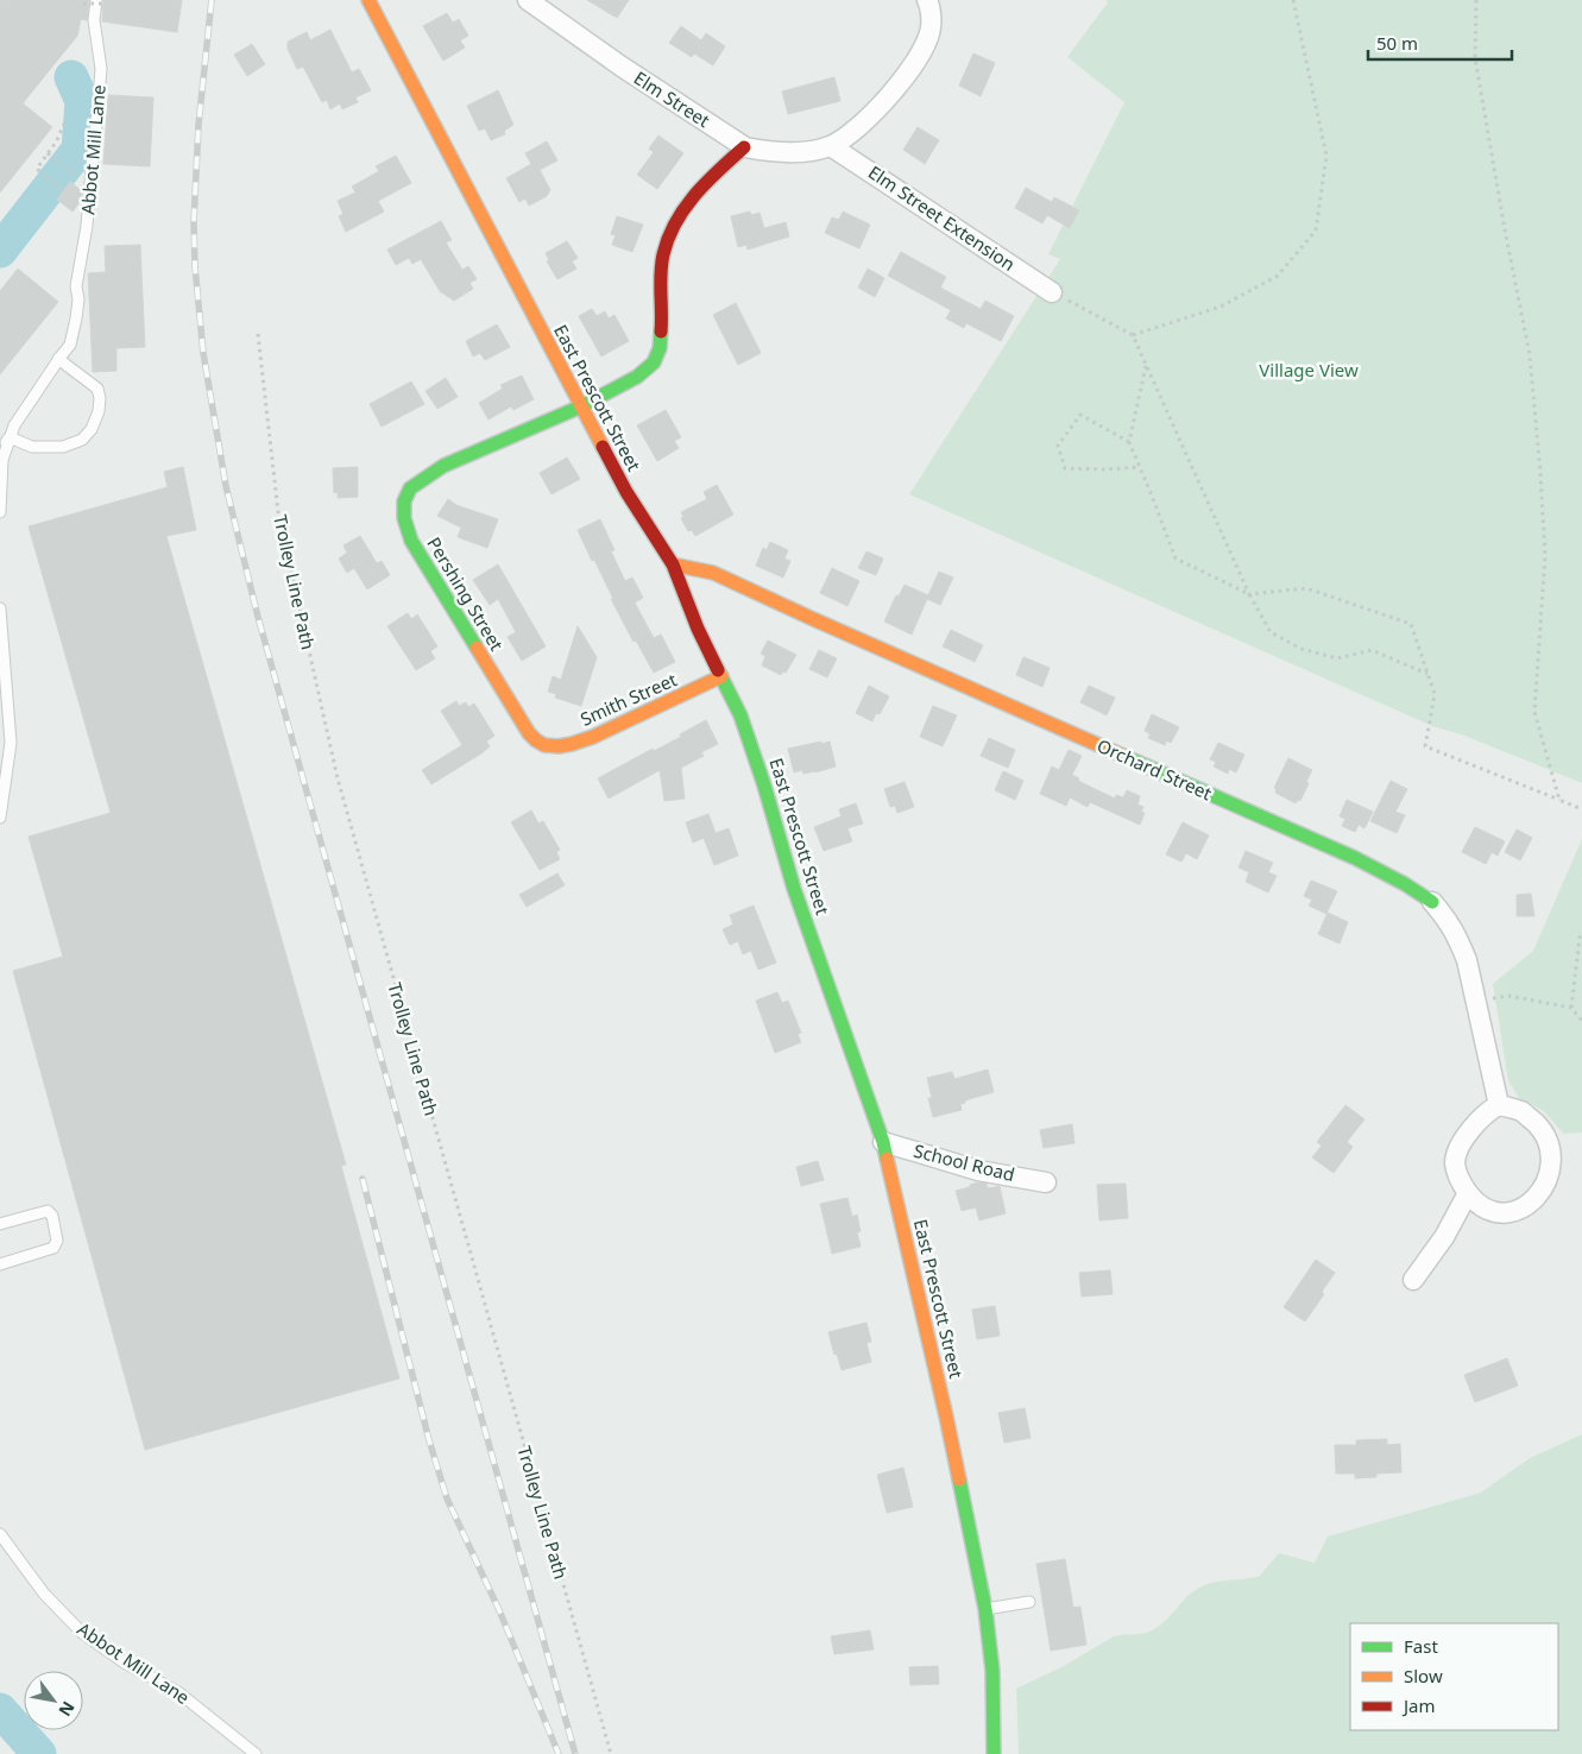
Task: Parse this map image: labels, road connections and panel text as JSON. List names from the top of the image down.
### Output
{
  "streets": {
    "main road": [
      "East Prescott Street",
      "Pershing Street",
      "Smith Street",
      "Orchard Street"
    ],
    "street": ["Elm Street", "Elm Street Extension", "School Road"],
    "lane": ["Abbot Mill Lane"],
    "path": ["Trolley Line Path"]
  },
  "crossings": [
    ["Elm Street", "Elm Street Extension"],
    ["Elm Street", "Pershing Street"],
    ["East Prescott Street", "Pershing Street"],
    ["East Prescott Street", "Smith Street"],
    ["East Prescott Street", "Orchard Street"],
    ["East Prescott Street", "School Road"],
    ["Pershing Street", "Smith Street"]
  ],
  "parks": ["Village View"],
  "legend": ["Fast", "Slow", "Jam"],
  "scale_bar": "50 m",
  "north": "bottom right"
}
